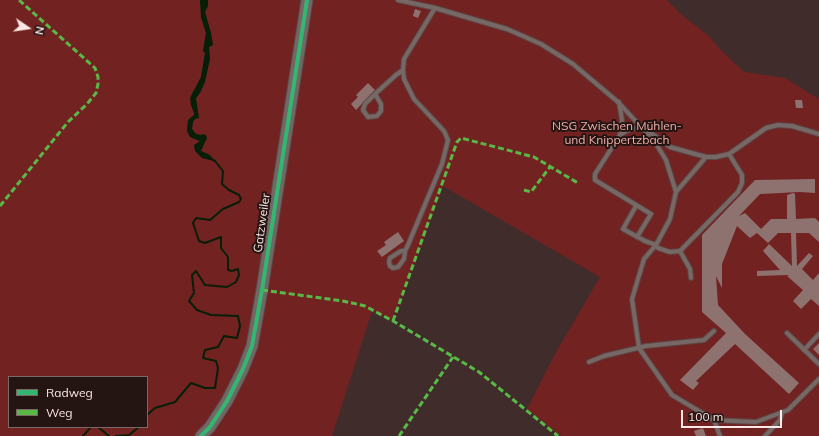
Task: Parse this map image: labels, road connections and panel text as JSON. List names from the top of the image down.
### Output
{
  "streets": {
    "street": ["Gatzweiler"]
  },
  "parks": ["NSG Zwischen Mühlen- und Knippertzbach"],
  "legend": ["Radweg", "Weg"],
  "scale_bar": "100 m",
  "north": "right"
}
